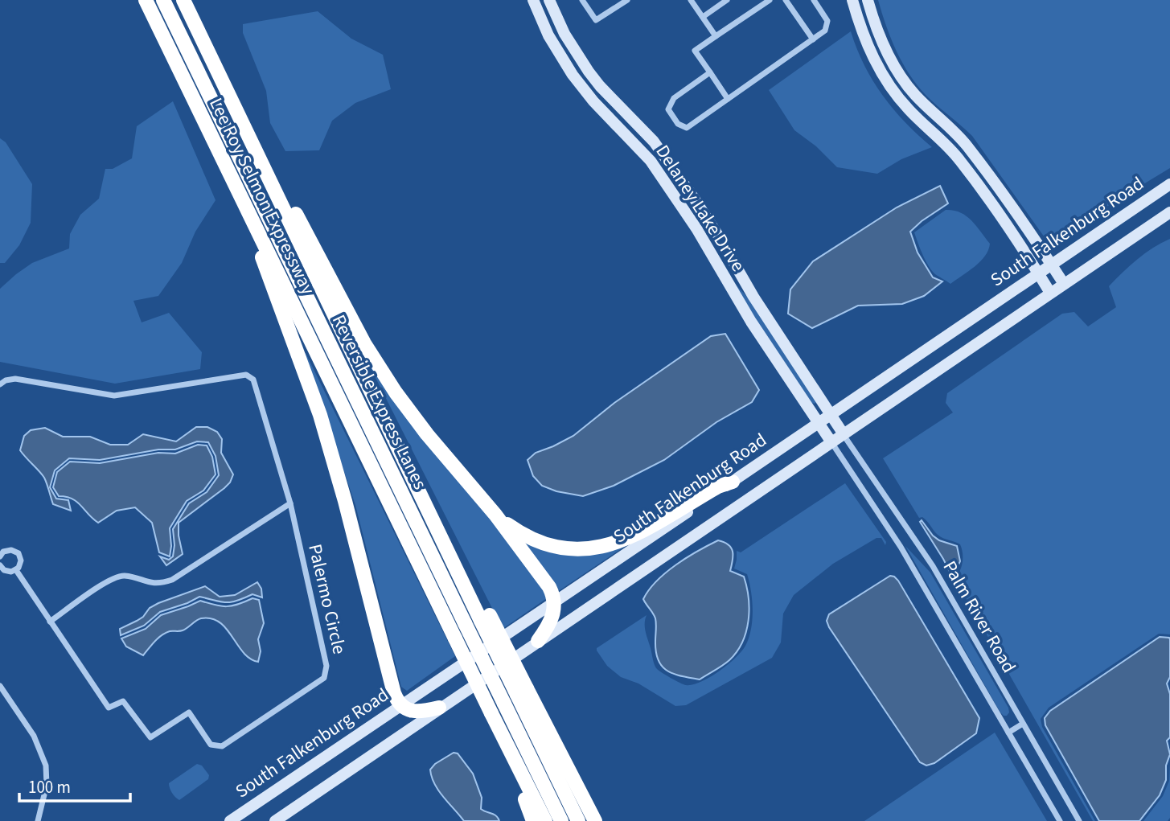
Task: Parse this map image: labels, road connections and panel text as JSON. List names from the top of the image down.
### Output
{
  "streets": {
    "highway": ["Lee Roy Selmon Expressway", "Reversible Express Lanes"],
    "street": [
      "Delaney Lake Drive",
      "South Falkenburg Road",
      "Palermo Circle",
      "Palm River Road"
    ]
  },
  "crossings": [
    ["Lee Roy Selmon Expressway", "Reversible Express Lanes"],
    ["Delaney Lake Drive", "South Falkenburg Road"],
    ["Delaney Lake Drive", "Palm River Road"]
  ],
  "scale_bar": "100 m"
}
